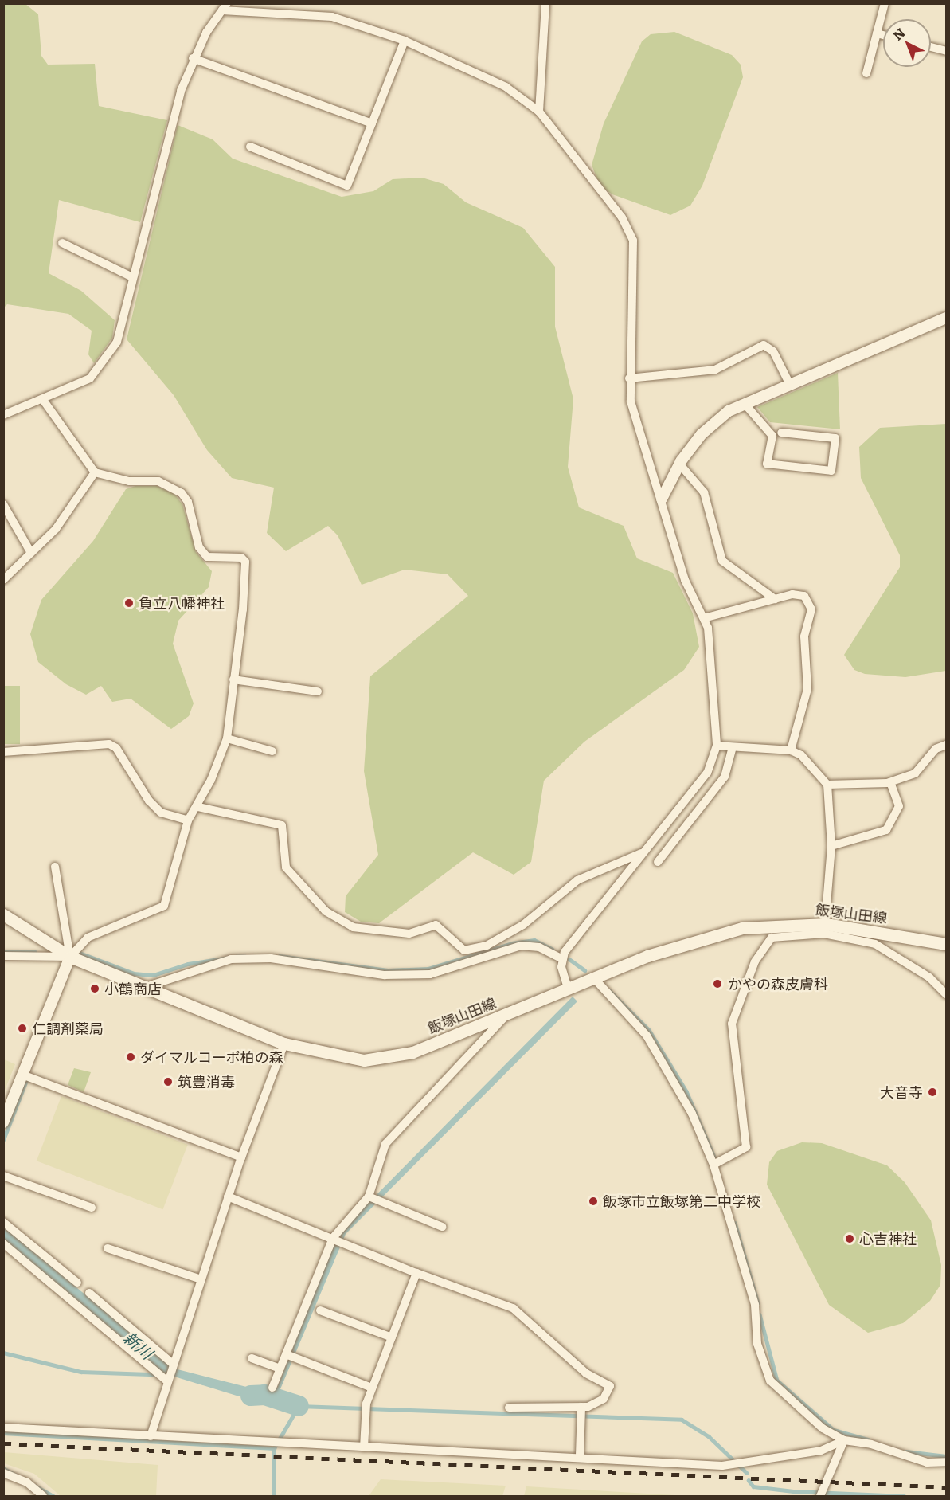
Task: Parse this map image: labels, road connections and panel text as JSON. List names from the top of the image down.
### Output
{
  "streets": {
    "main road": ["飯塚山田線"]
  },
  "water": ["新川"],
  "places": [
    "負立八幡神社",
    "かやの森皮膚科",
    "小鶴商店",
    "仁調剤薬局",
    "ダイマルコーポ柏の森",
    "筑豊消毒",
    "大音寺",
    "飯塚市立飯塚第二中学校",
    "心吉神社"
  ],
  "north": "top left"
}
